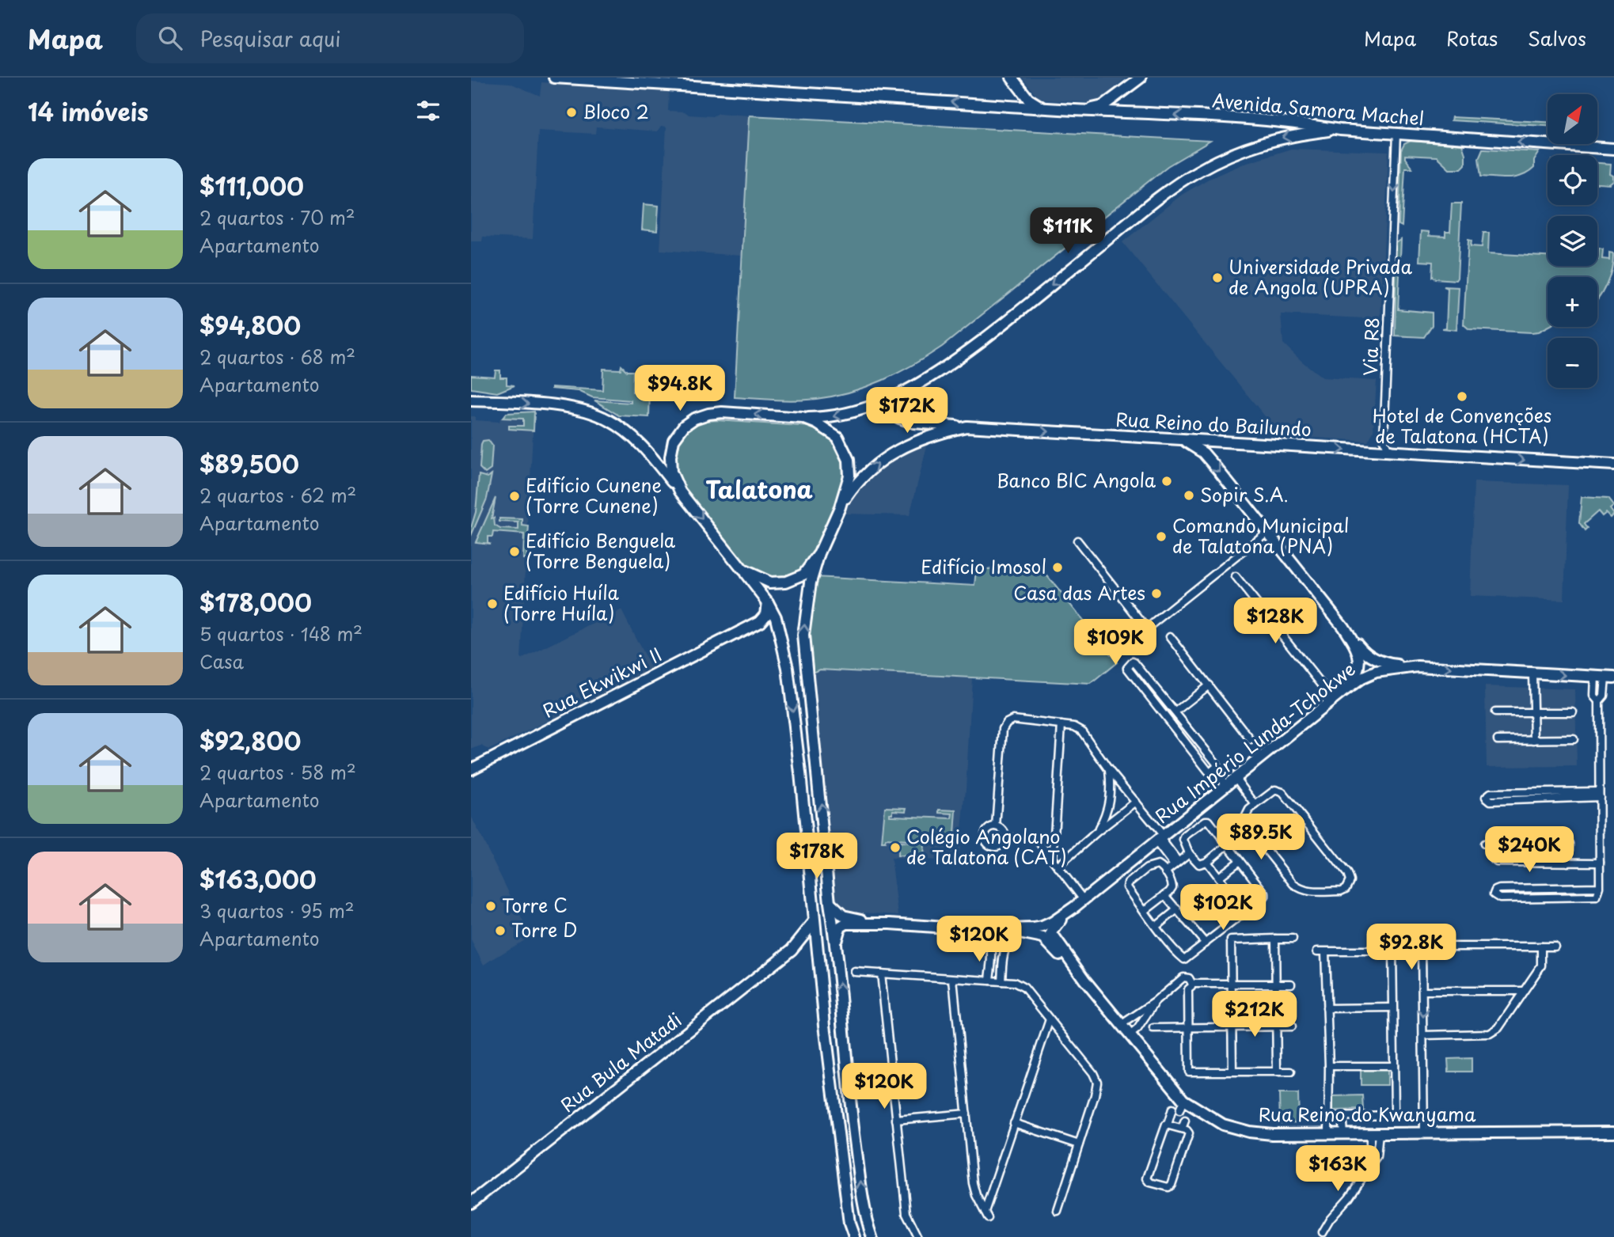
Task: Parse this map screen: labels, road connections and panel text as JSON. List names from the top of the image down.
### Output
{
  "streets": {
    "main road": [
      "Avenida Samora Machel",
      "Rua Reino do Bailundo",
      "Rua Ekwikwi II",
      "Rua Império Lunda-Tchokwe",
      "Rua Bula Matadi",
      "Rua Reino do Kwanyama"
    ],
    "street": ["Via R8"]
  },
  "crossings": [
    ["Avenida Samora Machel", "Via R8"],
    ["Via R8", "Rua Reino do Bailundo"],
    ["Rua Império Lunda-Tchokwe", "Rua Reino do Kwanyama"]
  ],
  "one_way": ["Avenida Samora Machel", "Via R8", "Rua Reino do Bailundo"],
  "districts": ["Talatona"],
  "places": [
    "Bloco 2",
    "Universidade Privada de Angola (UPRA)",
    "Hotel de Convenções de Talatona (HCTA)",
    "Banco BIC Angola",
    "Sopir S.A.",
    "Edifício Cunene (Torre Cunene)",
    "Comando Municipal de Talatona (PNA)",
    "Edifício Benguela (Torre Benguela)",
    "Edifício Imosol",
    "Casa das Artes",
    "Edifício Huíla (Torre Huíla)",
    "Colégio Angolano de Talatona (CAT)",
    "Torre C",
    "Torre D"
  ],
  "north": "top right",
  "page": {
    "header": "Mapa",
    "search": "Pesquisar aqui",
    "nav": ["Mapa", "Rotas", "Salvos"],
    "heading": "14 imóveis",
    "map_buttons": ["+", "−"],
    "list": [
      {
        "name": "$111,000",
        "note": "2 quartos · 70 m² · Apartamento"
      },
      {
        "name": "$94,800",
        "note": "2 quartos · 68 m² · Apartamento"
      },
      {
        "name": "$89,500",
        "note": "2 quartos · 62 m² · Apartamento"
      },
      {
        "name": "$178,000",
        "note": "5 quartos · 148 m² · Casa"
      },
      {
        "name": "$92,800",
        "note": "2 quartos · 58 m² · Apartamento"
      },
      {
        "name": "$163,000",
        "note": "3 quartos · 95 m² · Apartamento"
      }
    ],
    "price": [
      "$111K",
      "$94.8K",
      "$172K",
      "$128K",
      "$109K",
      "$89.5K",
      "$240K",
      "$178K",
      "$102K",
      "$120K",
      "$92.8K",
      "$212K",
      "$120K",
      "$163K"
    ]
  }
}
